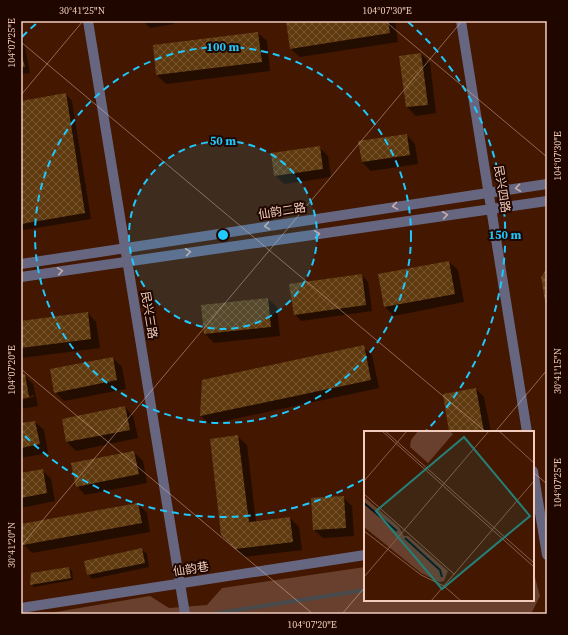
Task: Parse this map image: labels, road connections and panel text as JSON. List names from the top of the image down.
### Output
{
  "streets": {
    "street": [
      "民兴四路",
      "仙韵二路",
      "民兴三路",
      "仙韵巷"
    ]
  },
  "crossings": [
    ["民兴四路", "仙韵二路"],
    ["仙韵二路", "民兴三路"],
    ["民兴三路", "仙韵巷"]
  ],
  "coordinates": [
    "30°41'25\"N",
    "104°07'30\"E",
    "104°07'25\"E",
    "104°07'20\"E",
    "30°41'15\"N",
    "30°41'20\"N"
  ],
  "rings": ["100 m", "50 m", "150 m"]
}
